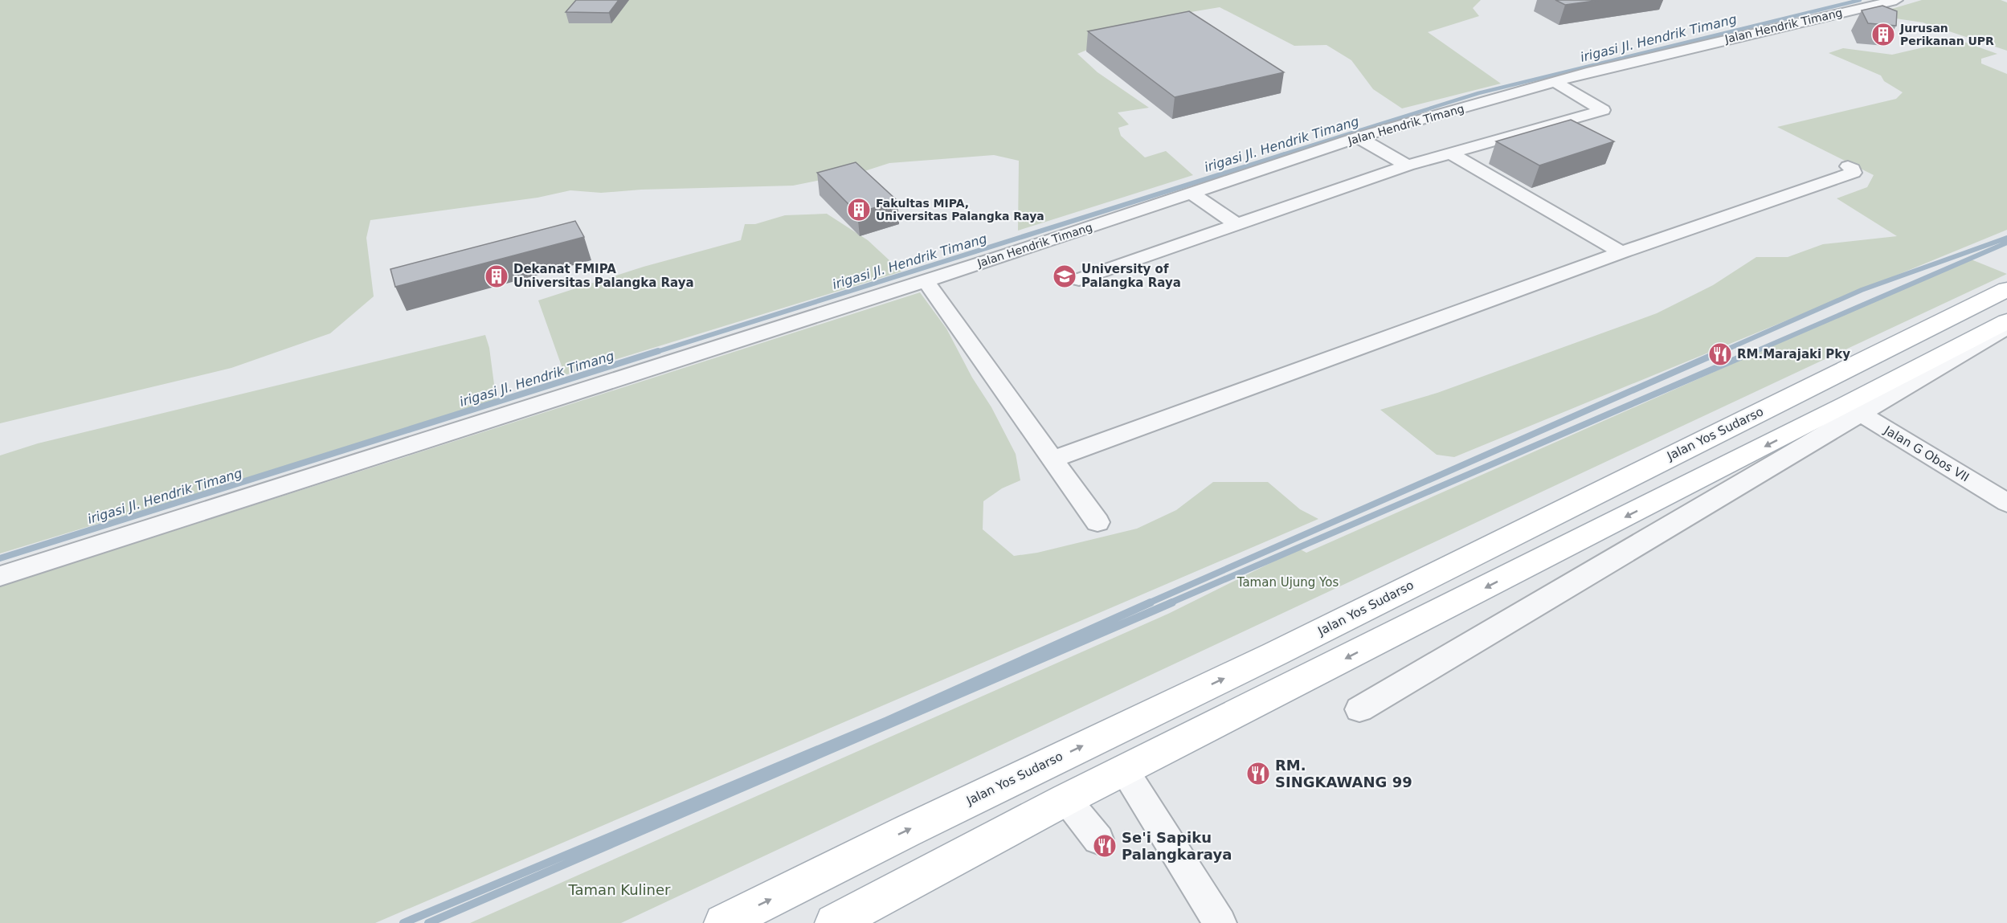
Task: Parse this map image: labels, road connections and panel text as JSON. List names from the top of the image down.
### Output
{
  "streets": {
    "main road": ["Jalan Yos Sudarso"],
    "street": ["Jalan Hendrik Timang", "Jalan G Obos VII"]
  },
  "water": ["irigasi Jl. Hendrik Timang"],
  "parks": ["Taman Ujung Yos", "Taman Kuliner"],
  "places": {
    "building": ["Jurusan Perikanan UPR", "Fakultas MIPA, Universitas Palangka Raya", "Dekanat FMIPA Universitas Palangka Raya"],
    "school or university": ["University of Palangka Raya"],
    "restaurant": ["RM.Marajaki Pky", "RM. SINGKAWANG 99", "Se'i Sapiku Palangkaraya"]
  }
}
